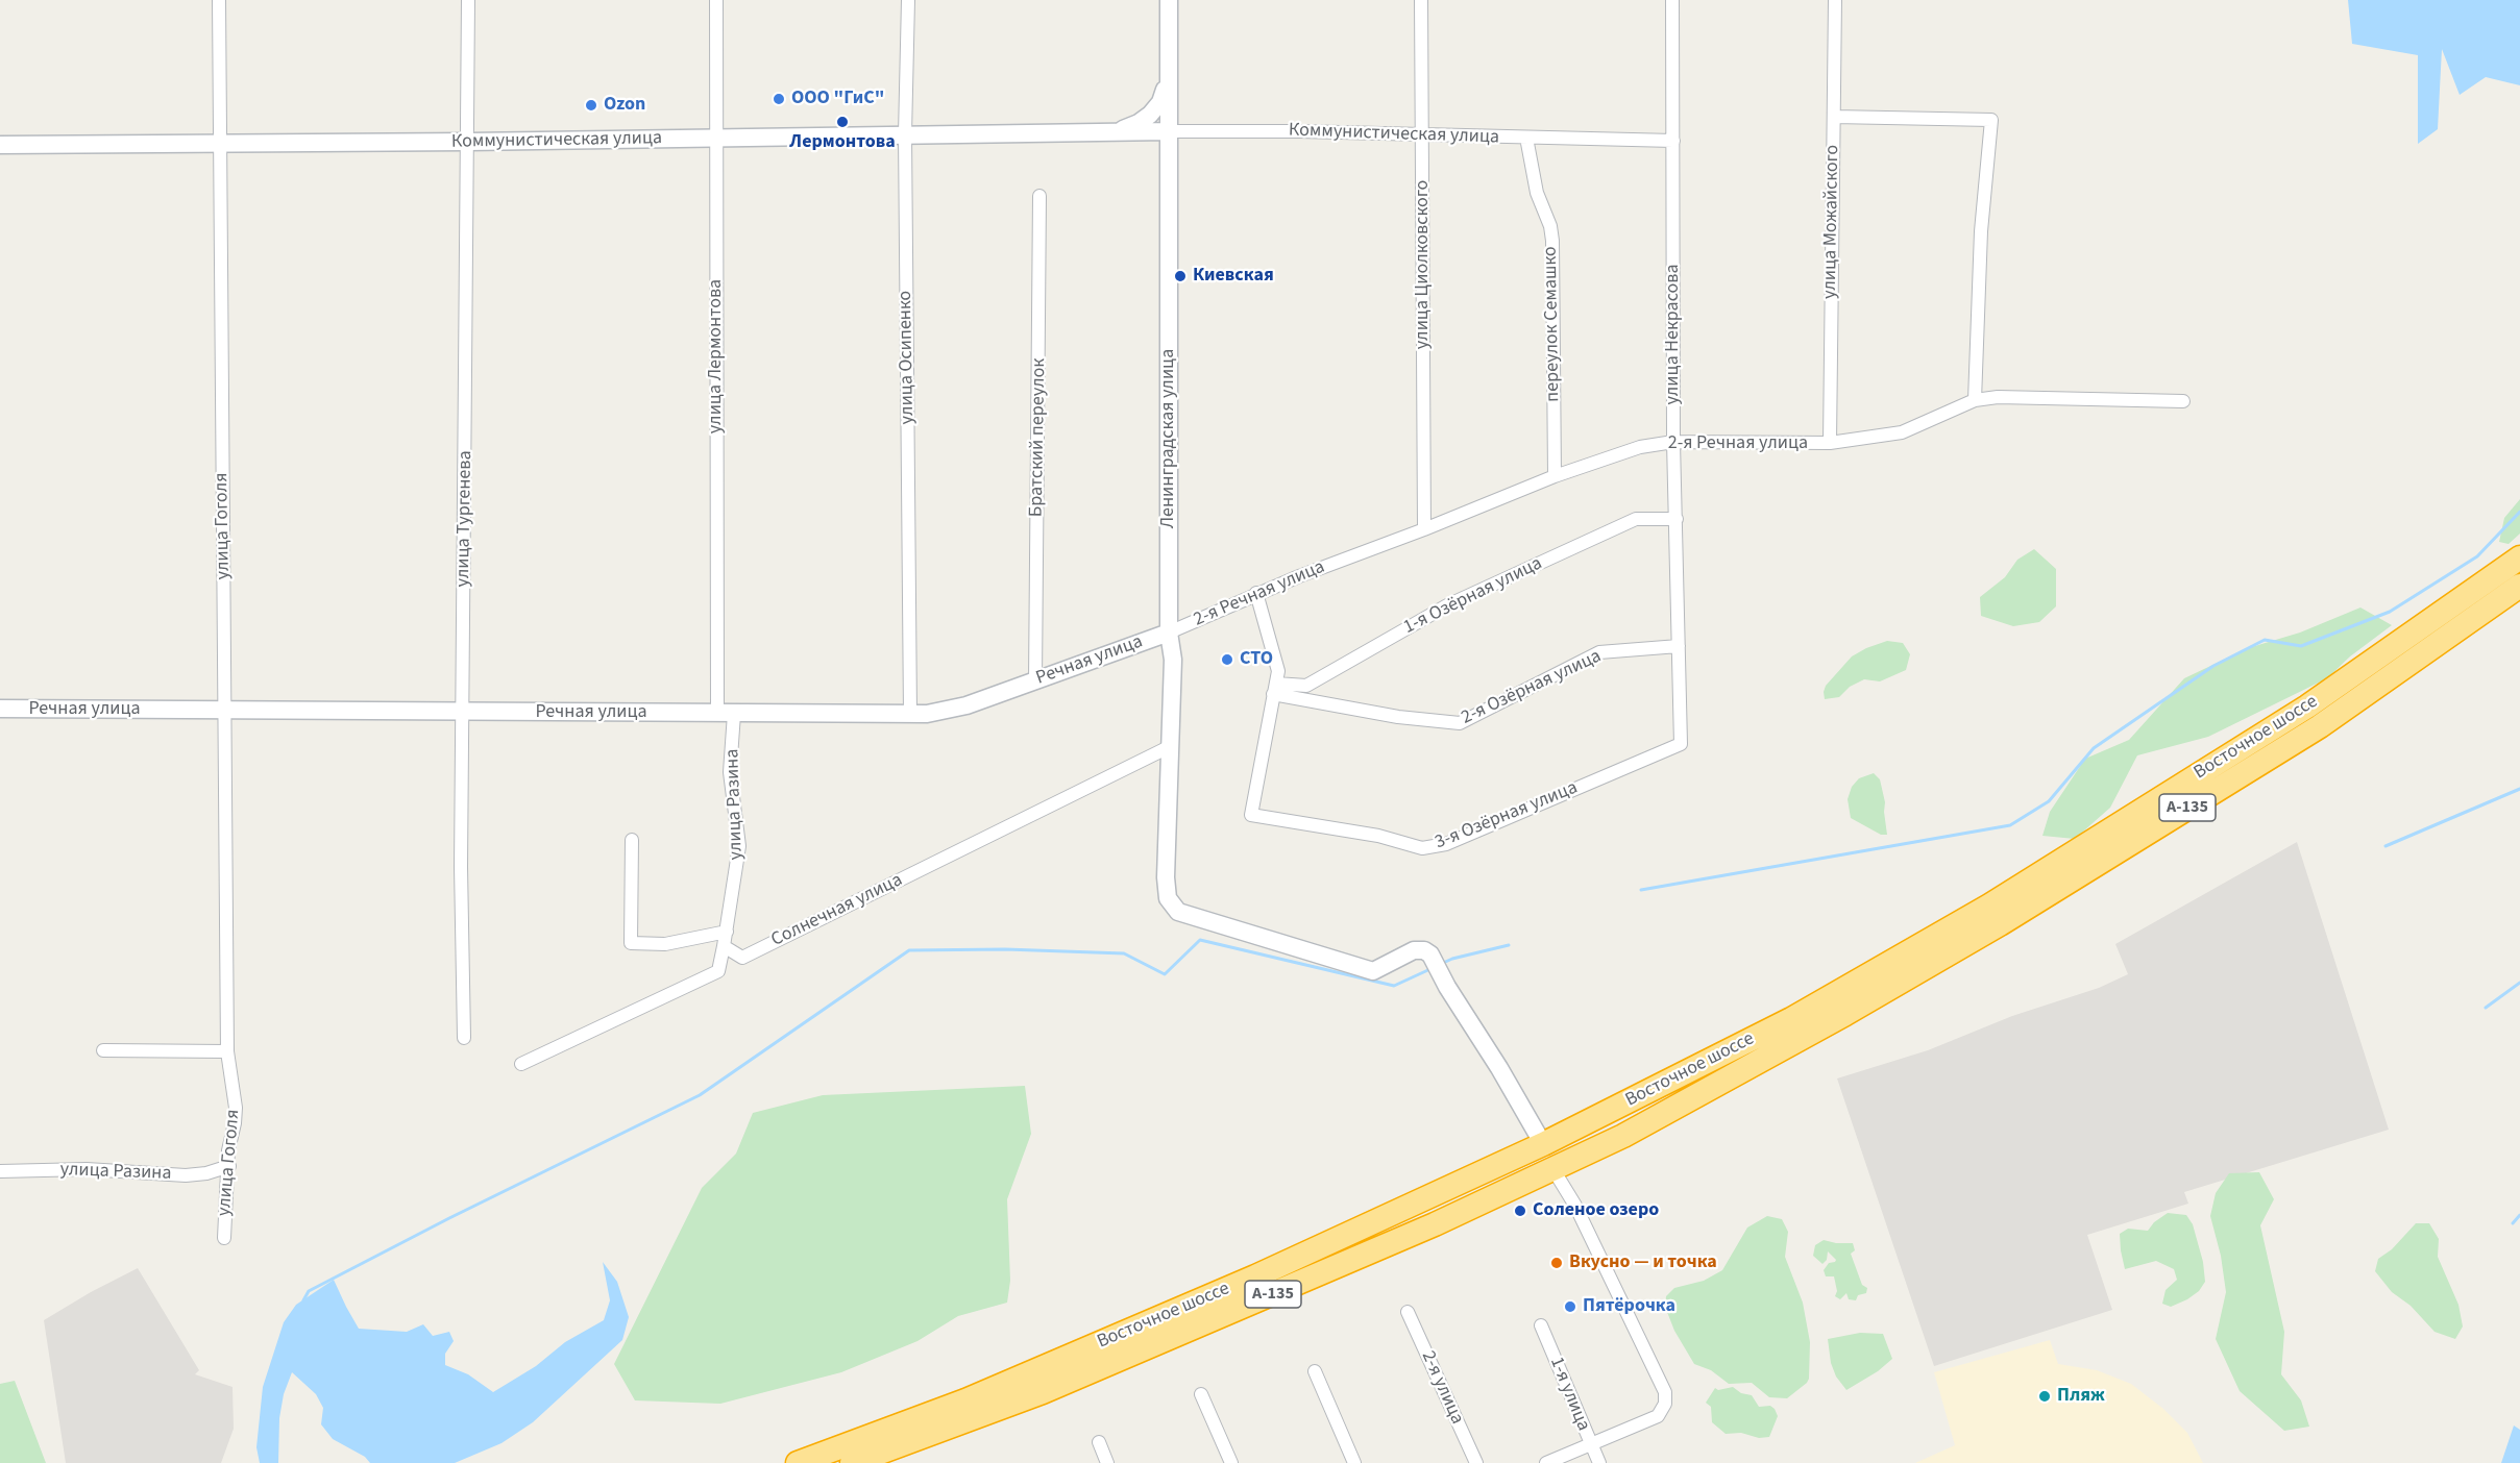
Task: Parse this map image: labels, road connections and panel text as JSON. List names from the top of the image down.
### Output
{
  "streets": {
    "highway": ["Восточное шоссе", "А-135"],
    "street": [
      "Коммунистическая улица",
      "улица Можайского",
      "улица Циолковского",
      "переулок Семашко",
      "улица Некрасова",
      "улица Лермонтова",
      "улица Осипенко",
      "Братский переулок",
      "Ленинградская улица",
      "2-я Речная улица",
      "улица Тургенева",
      "улица Гоголя",
      "1-я Озёрная улица",
      "Речная улица",
      "2-я Озёрная улица",
      "улица Разина",
      "3-я Озёрная улица",
      "Солнечная улица",
      "2-я улица",
      "1-я улица"
    ]
  },
  "crossings": [
    ["Коммунистическая улица", "улица Циолковского"],
    ["Коммунистическая улица", "переулок Семашко"],
    ["Коммунистическая улица", "улица Некрасова"],
    ["Коммунистическая улица", "улица Лермонтова"],
    ["Коммунистическая улица", "улица Осипенко"],
    ["Коммунистическая улица", "Ленинградская улица"],
    ["Коммунистическая улица", "улица Тургенева"],
    ["Коммунистическая улица", "улица Гоголя"],
    ["улица Можайского", "2-я Речная улица"],
    ["улица Циолковского", "2-я Речная улица"],
    ["переулок Семашко", "2-я Речная улица"],
    ["улица Некрасова", "2-я Речная улица"],
    ["улица Некрасова", "1-я Озёрная улица"],
    ["улица Некрасова", "2-я Озёрная улица"],
    ["улица Некрасова", "3-я Озёрная улица"],
    ["улица Лермонтова", "Речная улица"],
    ["улица Лермонтова", "улица Разина"],
    ["улица Осипенко", "Речная улица"],
    ["Братский переулок", "Речная улица"],
    ["Ленинградская улица", "2-я Речная улица"],
    ["Ленинградская улица", "Речная улица"],
    ["Ленинградская улица", "Восточное шоссе"],
    ["Ленинградская улица", "Солнечная улица"],
    ["2-я Речная улица", "Речная улица"],
    ["улица Тургенева", "Речная улица"],
    ["улица Гоголя", "Речная улица"],
    ["улица Гоголя", "улица Разина"],
    ["1-я Озёрная улица", "2-я Озёрная улица"],
    ["1-я Озёрная улица", "3-я Озёрная улица"],
    ["Речная улица", "улица Разина"],
    ["2-я Озёрная улица", "3-я Озёрная улица"],
    ["улица Разина", "Солнечная улица"]
  ],
  "places": [
    "ООО \"ГиС\"",
    "Ozon",
    "Лермонтова",
    "Киевская",
    "СТО",
    "Соленое озеро",
    "Вкусно — и точка",
    "Пятёрочка",
    "Пляж"
  ]
}
